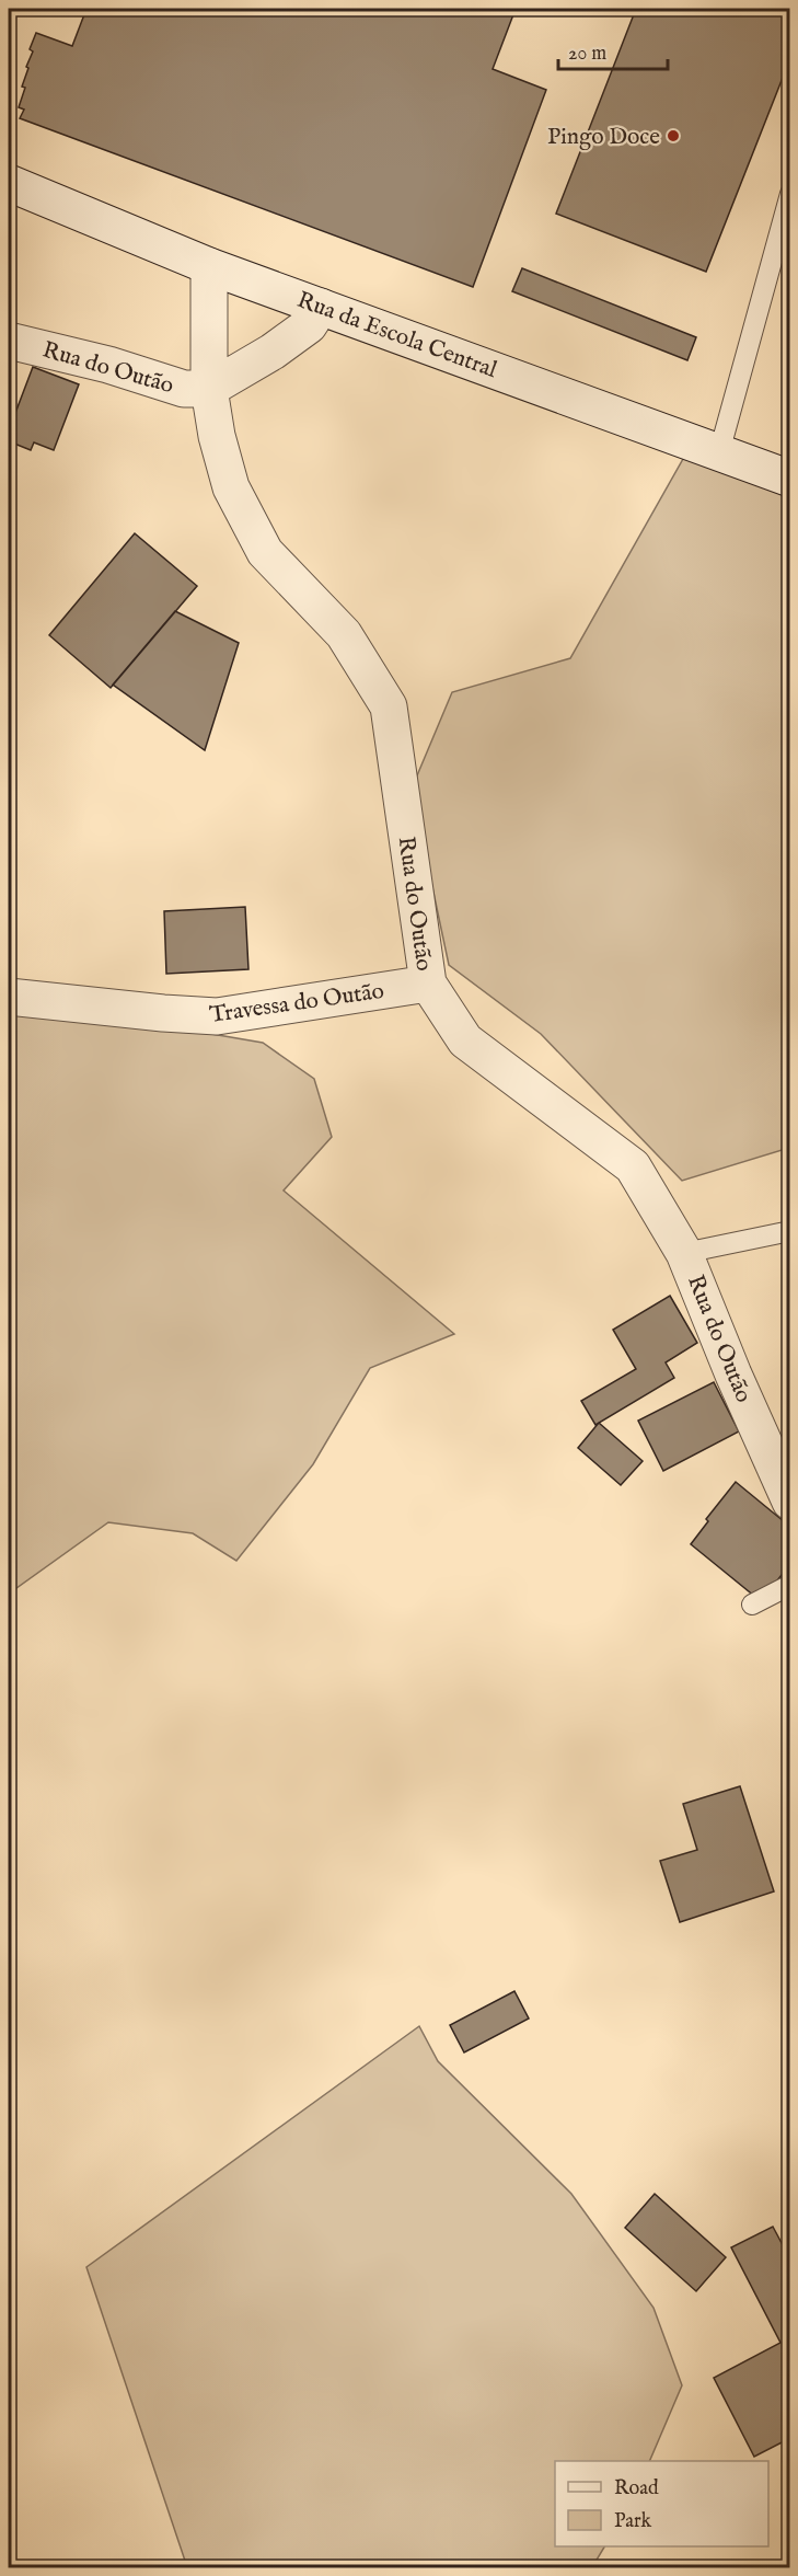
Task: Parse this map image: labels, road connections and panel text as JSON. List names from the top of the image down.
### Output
{
  "streets": {
    "street": ["Rua da Escola Central", "Rua do Outão", "Travessa do Outão"]
  },
  "crossings": [
    ["Rua da Escola Central", "Rua do Outão"],
    ["Rua do Outão", "Travessa do Outão"]
  ],
  "places": ["Pingo Doce"],
  "legend": ["Road", "Park"],
  "scale_bar": "20 m"
}
